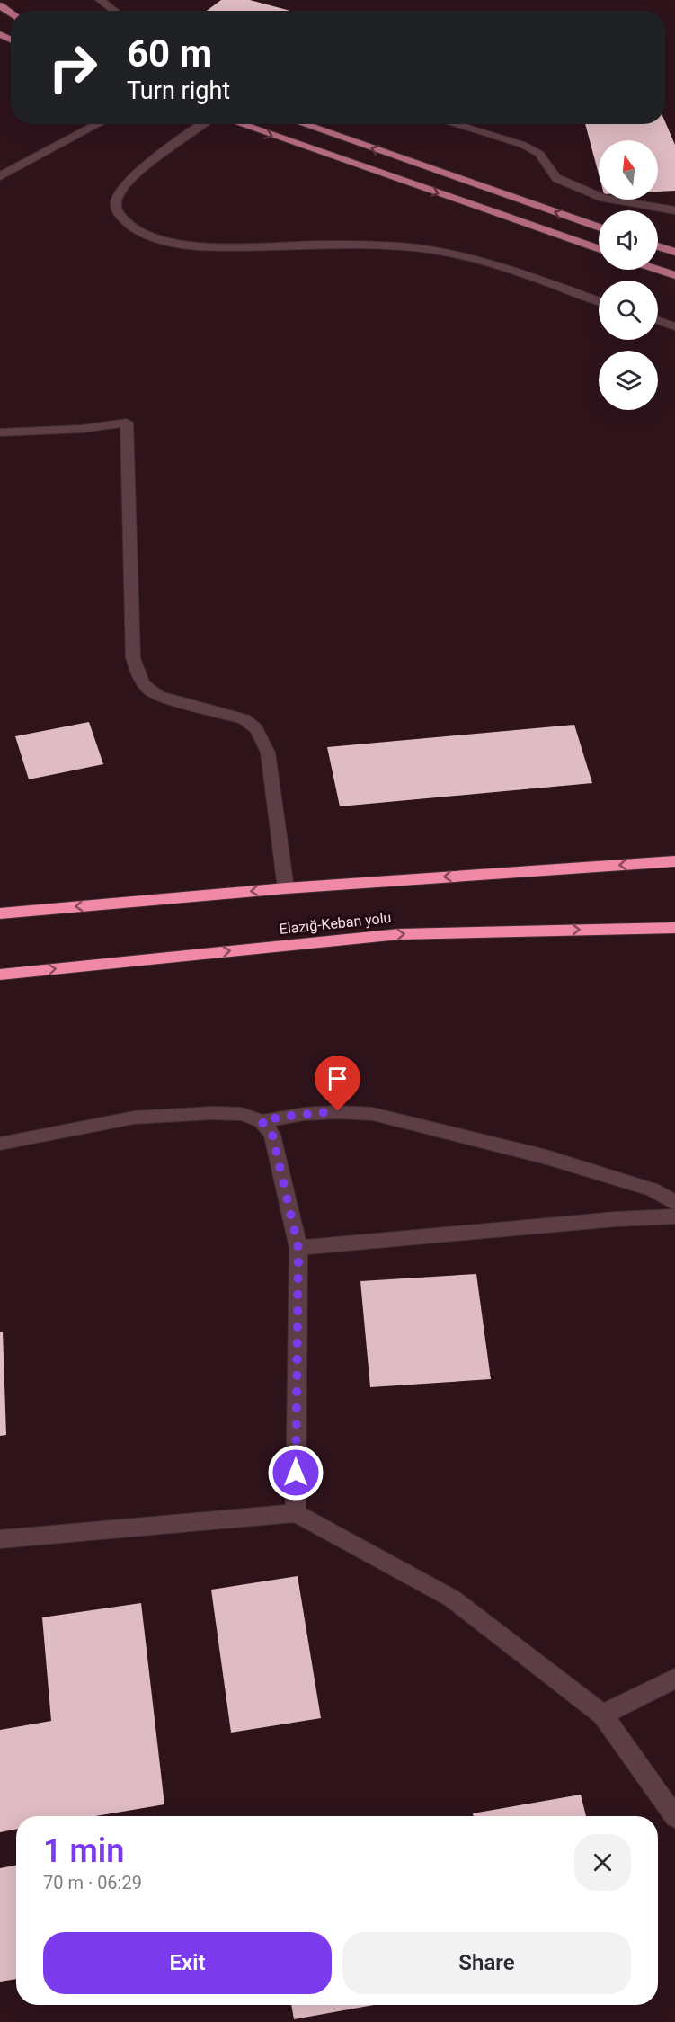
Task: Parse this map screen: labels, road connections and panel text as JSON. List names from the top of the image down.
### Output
{
  "streets": {
    "highway": ["Elazığ-Keban yolu"]
  },
  "north": "top",
  "page": {
    "turn": ["60 m", "Turn right"],
    "heading": ["1 min", "70 m · 06:29"],
    "buttons": ["Exit", "Share"]
  }
}
